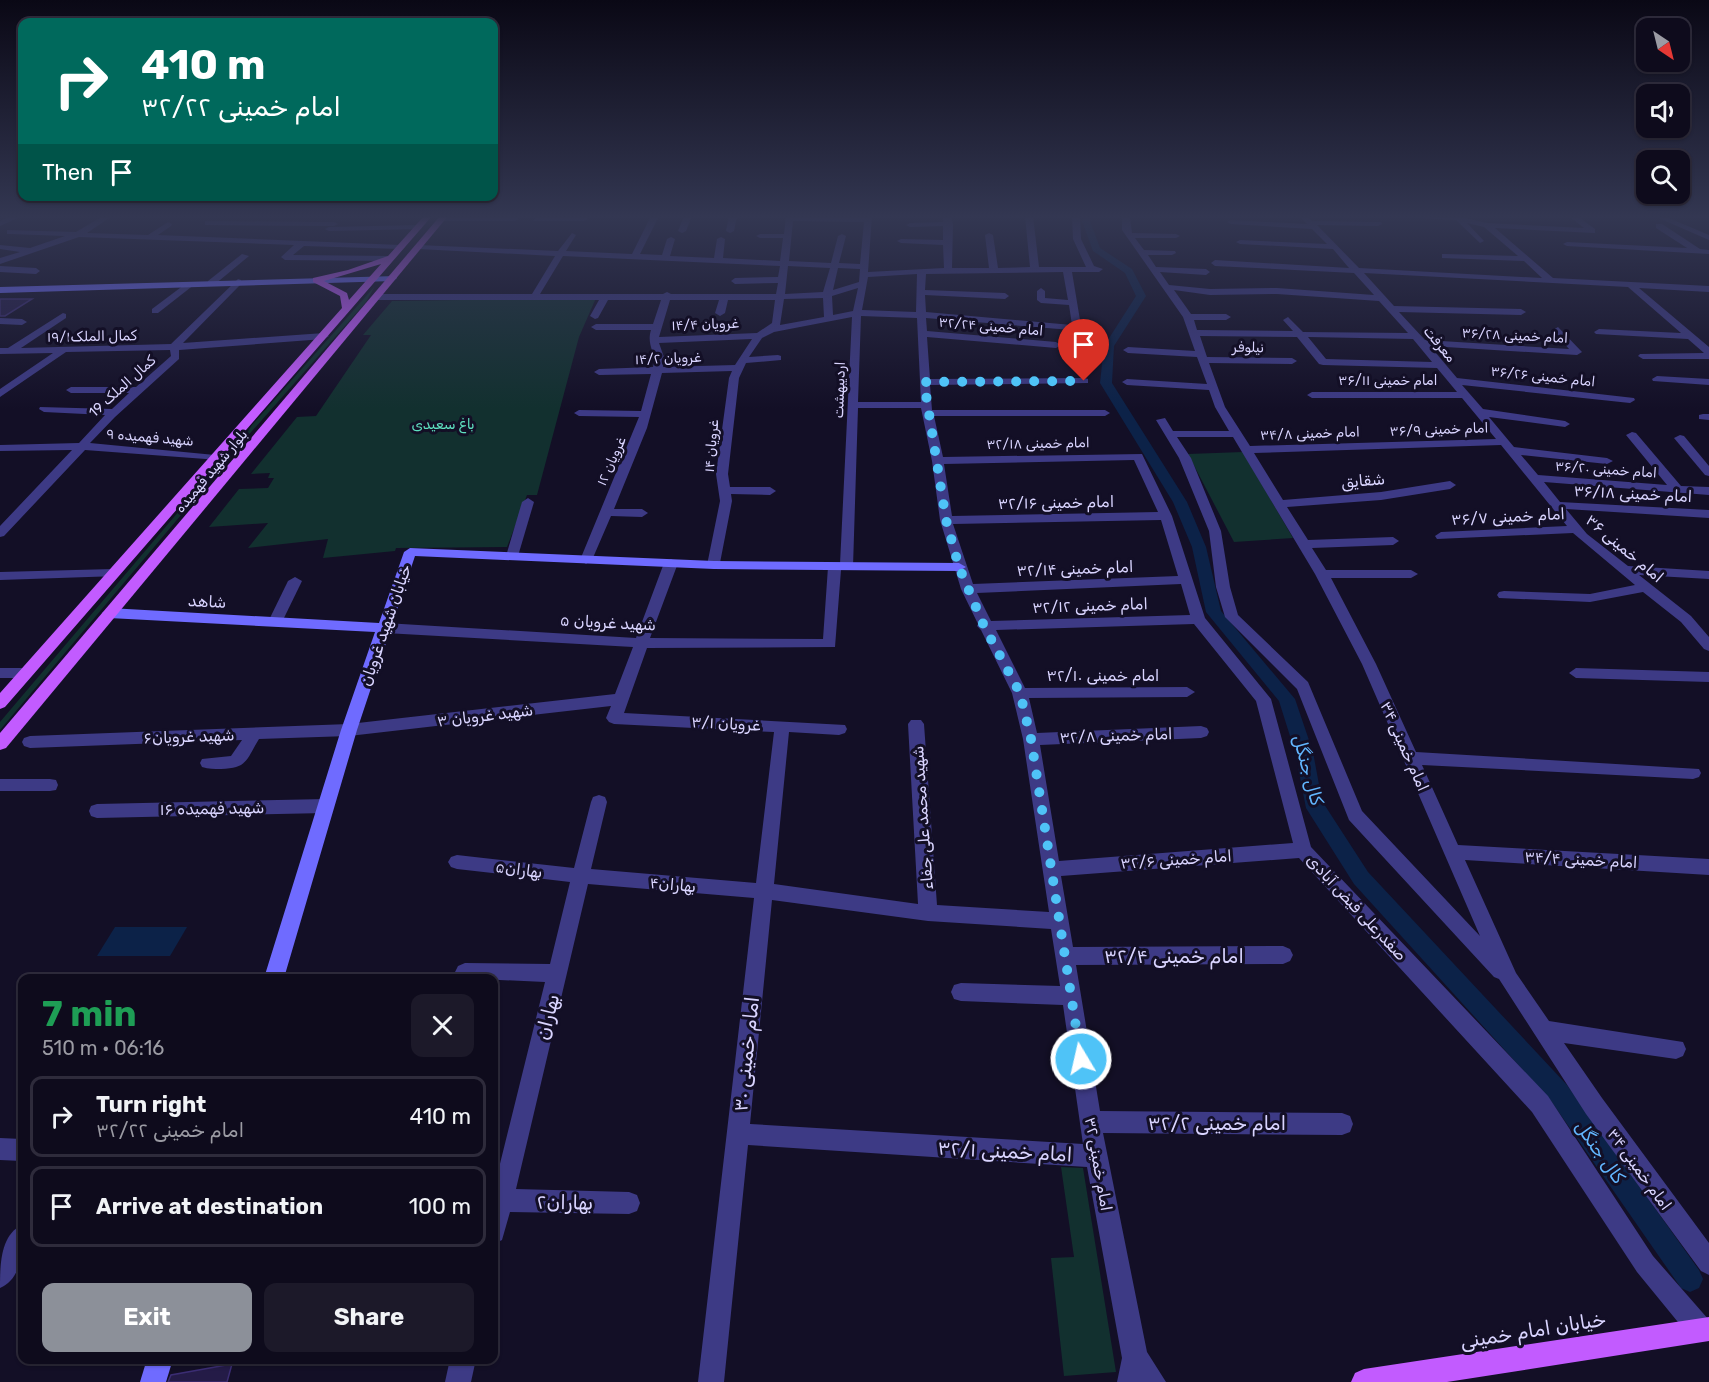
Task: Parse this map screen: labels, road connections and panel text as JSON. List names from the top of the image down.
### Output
{
  "streets": {
    "main road": ["بلوار شهید فهمیده", "خیابان امام خمینی"],
    "street": [
      "غرویان ۱۴/۴",
      "امام خمینی ۳۲/۲۴",
      "امام خمینی ۳۶/۲۸",
      "کمال الملک۱۹/۱",
      "معرفت",
      "نیلوفر",
      "غرویان ۱۴/۲",
      "امام خمینی ۳۶/۲۶",
      "امام خمینی ۳۶/۱۱",
      "کمال الملک 19",
      "اردیبهشت",
      "امام خمینی ۳۶/۹",
      "امام خمینی ۳۴/۸",
      "شهید فهمیده ۹",
      "امام خمینی ۳۲/۱۸",
      "غرویان ۱۴",
      "غرویان ۱۲",
      "امام خمینی ۳۶/۲۰",
      "شقایق",
      "امام خمینی ۳۶/۱۸",
      "امام خمینی ۳۲/۱۶",
      "امام خمینی ۳۶/۷",
      "امام خمینی ۳۶",
      "امام خمینی ۳۲/۱۴",
      "شاهد",
      "امام خمینی ۳۲/۱۲",
      "شهید غرویان ۵",
      "خیابان شهید غرویان",
      "امام خمینی ۳۲/۱۰",
      "شهید غرویان ۳",
      "غرویان ۳/۱",
      "امام خمینی ۳۲/۸",
      "شهید غرویان۶",
      "امام خمینی ۳۴",
      "شهید فهمیده ۱۶",
      "شهید محمد علی جفاء",
      "امام خمینی ۳۲/۶",
      "امام خمینی ۳۴/۴",
      "بهاران۵",
      "بهاران۴",
      "صفدرعلی فیض آبادی",
      "امام خمینی ۳۲/۴",
      "بهاران",
      "امام خمینی ۳۰",
      "امام خمینی ۳۲/۲",
      "امام خمینی ۳۲/۱",
      "امام خمینی ۳۲",
      "بهاران۲"
    ]
  },
  "crossings": [
    ["غرویان ۱۴/۴", "غرویان ۱۴"],
    ["غرویان ۱۴/۴", "غرویان ۱۲"],
    ["امام خمینی ۳۲/۲۴", "امام خمینی ۳۲"],
    ["امام خمینی ۳۶/۲۸", "معرفت"],
    ["کمال الملک۱۹/۱", "کمال الملک 19"],
    ["کمال الملک۱۹/۱", "بلوار شهید فهمیده"],
    ["معرفت", "امام خمینی ۳۶/۲۶"],
    ["معرفت", "امام خمینی ۳۶/۱۱"],
    ["معرفت", "امام خمینی ۳۶/۹"],
    ["معرفت", "امام خمینی ۳۶"],
    ["نیلوفر", "امام خمینی ۳۴"],
    ["غرویان ۱۴/۲", "غرویان ۱۴"],
    ["غرویان ۱۴/۲", "غرویان ۱۲"],
    ["کمال الملک 19", "شهید فهمیده ۹"],
    ["اردیبهشت", "شهید غرویان ۵"],
    ["اردیبهشت", "خیابان شهید غرویان"],
    ["امام خمینی ۳۶/۹", "امام خمینی ۳۴/۸"],
    ["امام خمینی ۳۶/۹", "امام خمینی ۳۶"],
    ["امام خمینی ۳۴/۸", "امام خمینی ۳۴"],
    ["شهید فهمیده ۹", "بلوار شهید فهمیده"],
    ["امام خمینی ۳۲/۱۸", "صفدرعلی فیض آبادی"],
    ["امام خمینی ۳۲/۱۸", "امام خمینی ۳۲"],
    ["غرویان ۱۴", "خیابان شهید غرویان"],
    ["غرویان ۱۲", "خیابان شهید غرویان"],
    ["امام خمینی ۳۶/۲۰", "امام خمینی ۳۶"],
    ["بلوار شهید فهمیده", "شاهد"],
    ["شقایق", "امام خمینی ۳۴"],
    ["امام خمینی ۳۶/۱۸", "امام خمینی ۳۶"],
    ["امام خمینی ۳۲/۱۶", "صفدرعلی فیض آبادی"],
    ["امام خمینی ۳۲/۱۶", "امام خمینی ۳۲"],
    ["امام خمینی ۳۶/۷", "امام خمینی ۳۶"],
    ["امام خمینی ۳۲/۱۴", "صفدرعلی فیض آبادی"],
    ["امام خمینی ۳۲/۱۴", "امام خمینی ۳۲"],
    ["شاهد", "شهید غرویان ۵"],
    ["شاهد", "خیابان شهید غرویان"],
    ["امام خمینی ۳۲/۱۲", "صفدرعلی فیض آبادی"],
    ["امام خمینی ۳۲/۱۲", "امام خمینی ۳۲"],
    ["شهید غرویان ۵", "خیابان شهید غرویان"],
    ["خیابان شهید غرویان", "شهید غرویان ۳"],
    ["خیابان شهید غرویان", "شهید غرویان۶"],
    ["خیابان شهید غرویان", "شهید فهمیده ۱۶"],
    ["خیابان شهید غرویان", "امام خمینی ۳۲"],
    ["امام خمینی ۳۲/۱۰", "امام خمینی ۳۲"],
    ["شهید غرویان ۳", "غرویان ۳/۱"],
    ["شهید غرویان ۳", "شهید غرویان۶"],
    ["غرویان ۳/۱", "امام خمینی ۳۰"],
    ["امام خمینی ۳۲/۸", "امام خمینی ۳۲"],
    ["امام خمینی ۳۴", "امام خمینی ۳۴/۴"],
    ["شهید محمد علی جفاء", "بهاران۴"],
    ["امام خمینی ۳۲/۶", "صفدرعلی فیض آبادی"],
    ["امام خمینی ۳۲/۶", "امام خمینی ۳۲"],
    ["بهاران۵", "بهاران۴"],
    ["بهاران۵", "بهاران"],
    ["بهاران۴", "بهاران"],
    ["بهاران۴", "امام خمینی ۳۰"],
    ["بهاران۴", "امام خمینی ۳۲"],
    ["صفدرعلی فیض آبادی", "خیابان امام خمینی"],
    ["امام خمینی ۳۲/۴", "امام خمینی ۳۲"],
    ["بهاران", "بهاران۲"],
    ["امام خمینی ۳۰", "امام خمینی ۳۲/۱"],
    ["امام خمینی ۳۲/۲", "امام خمینی ۳۲"],
    ["امام خمینی ۳۲/۱", "امام خمینی ۳۲"]
  ],
  "water": ["کال جنگل"],
  "parks": ["باغ سعیدی"],
  "north": "bottom right",
  "page": {
    "turn": ["410 m", "امام خمینی ۳۲/۲۲"],
    "then": "Then",
    "heading": ["7 min", "510 m · 06:16"],
    "list": [
      {
        "name": "Turn right",
        "note": "امام خمینی ۳۲/۲۲",
        "value": "410 m"
      },
      {
        "name": "Arrive at destination",
        "value": "100 m"
      }
    ],
    "buttons": ["Exit", "Share"]
  }
}
